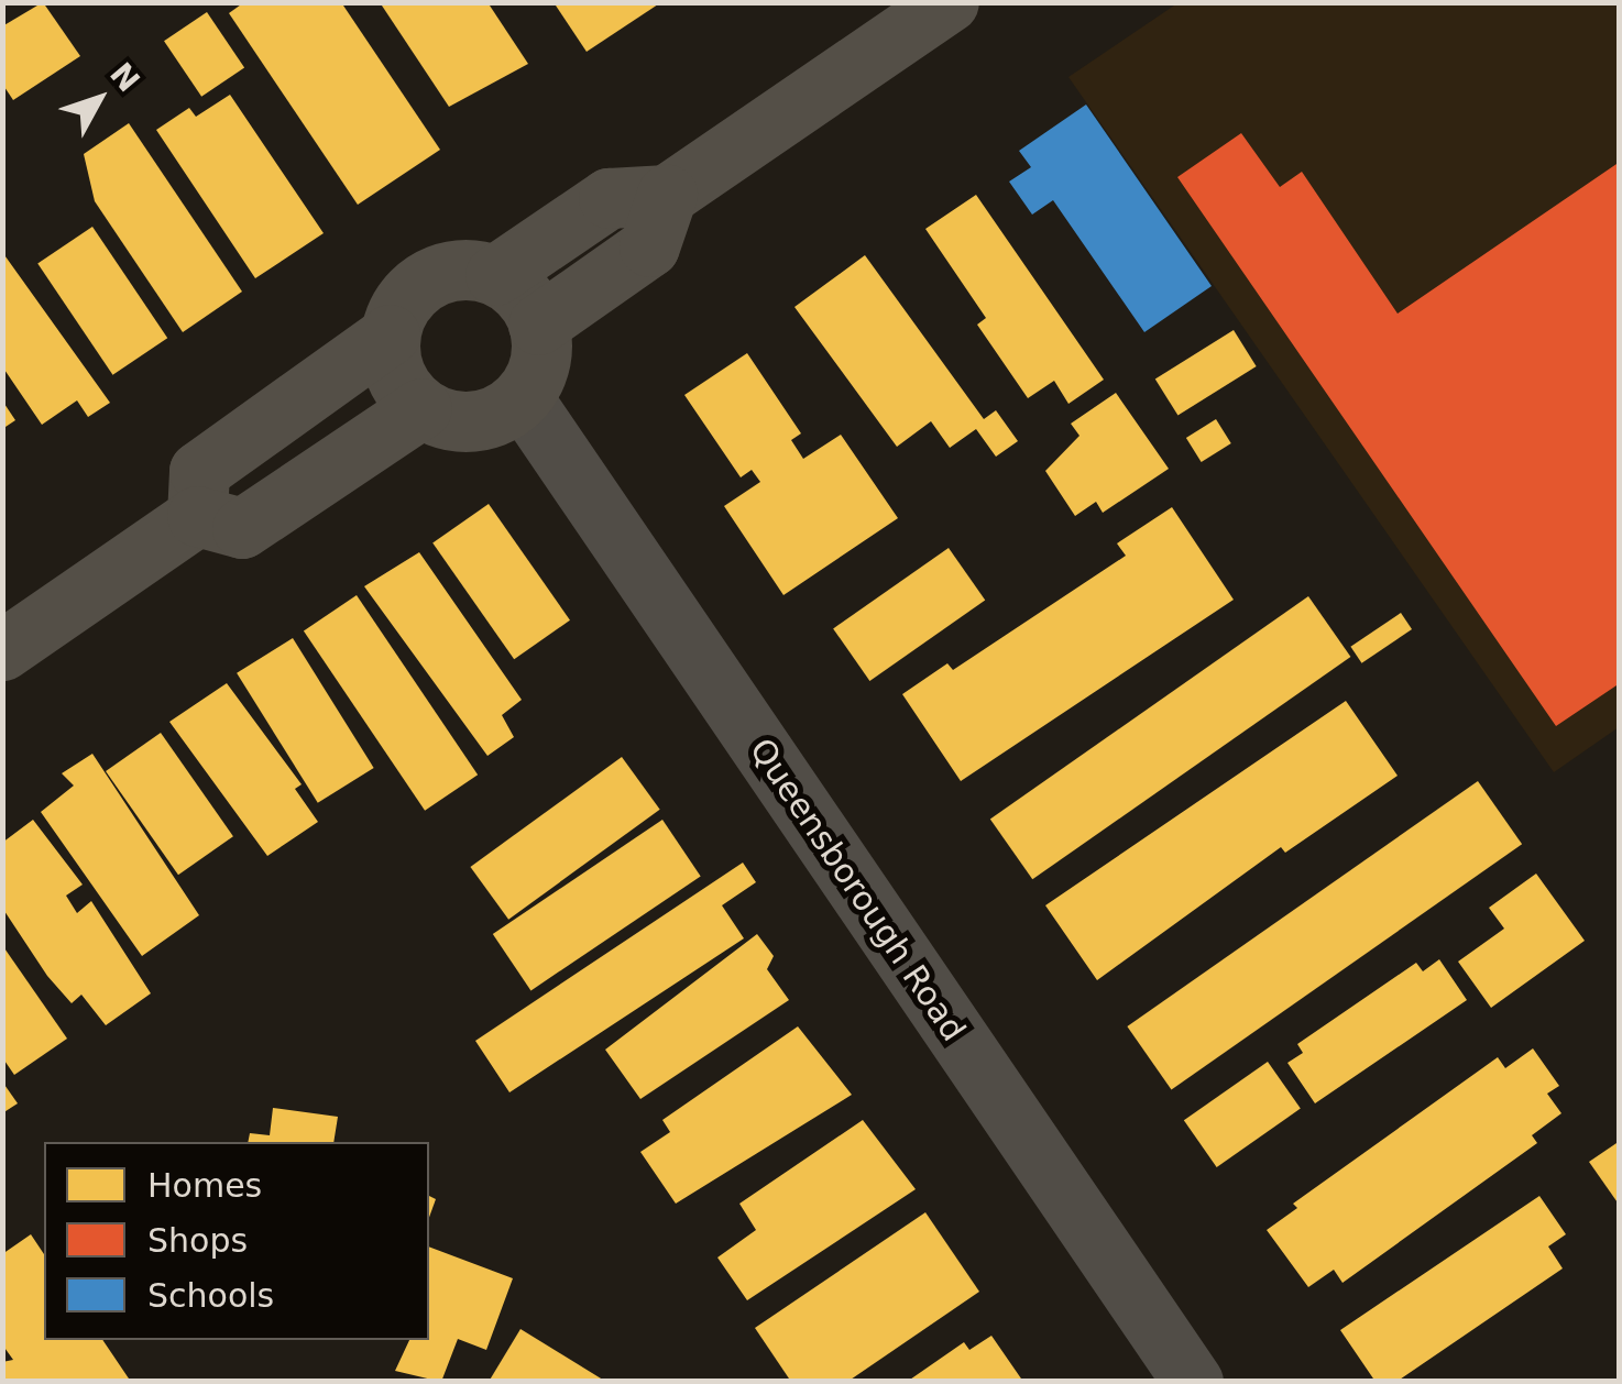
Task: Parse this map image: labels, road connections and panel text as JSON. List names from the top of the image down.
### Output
{
  "streets": {
    "street": ["Queensborough Road"]
  },
  "legend": ["Homes", "Shops", "Schools"],
  "north": "top right"
}
